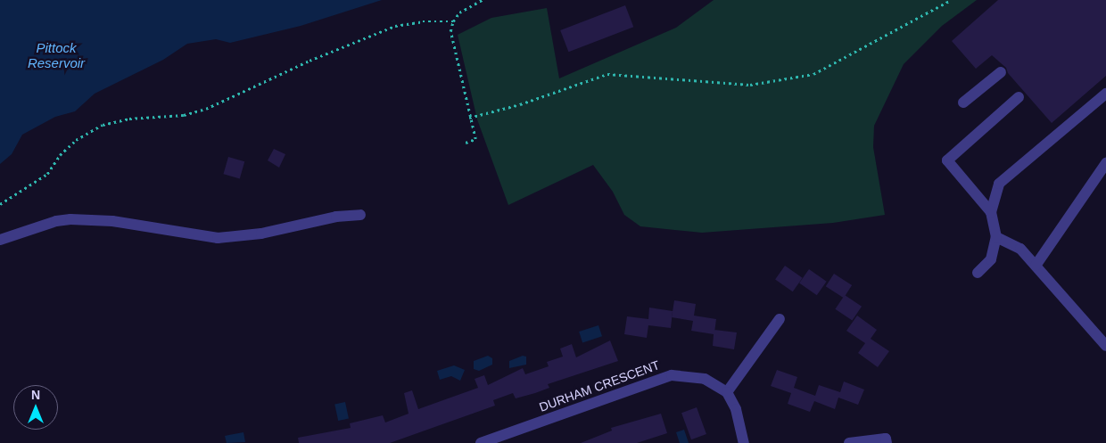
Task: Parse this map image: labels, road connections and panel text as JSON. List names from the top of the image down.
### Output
{
  "streets": {
    "street": ["DURHAM CRESCENT"]
  },
  "water": ["Pittock Reservoir"],
  "north": "top"
}
